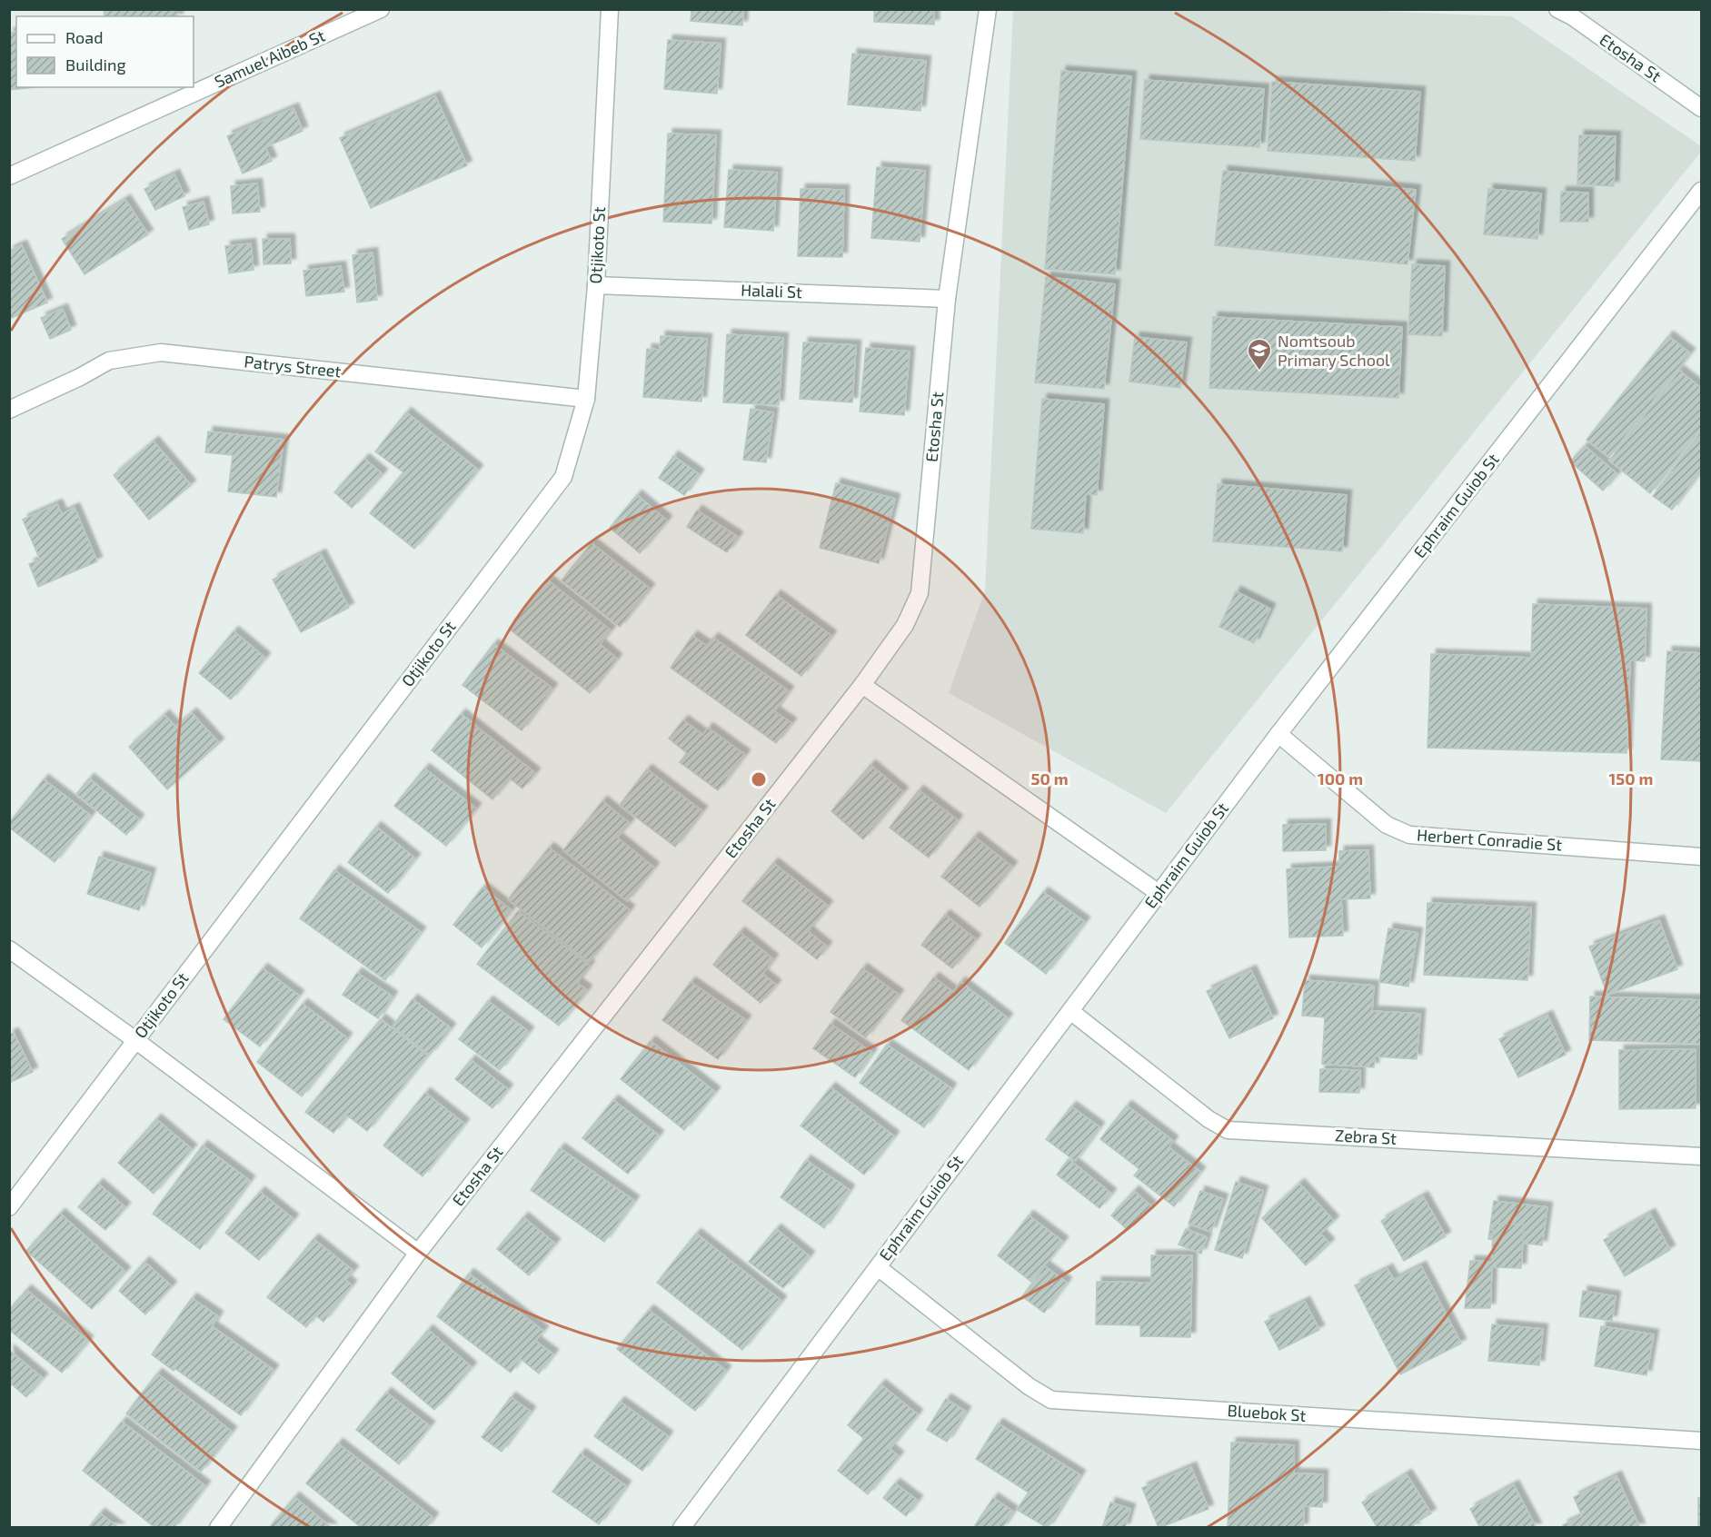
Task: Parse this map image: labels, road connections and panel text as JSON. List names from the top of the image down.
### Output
{
  "streets": {
    "street": [
      "Etosha St",
      "Samuel Aibeb St",
      "Otjikoto St",
      "Halali St",
      "Patrys Street",
      "Ephraim Guiob St",
      "Herbert Conradie St",
      "Zebra St",
      "Bluebok St"
    ]
  },
  "crossings": [
    ["Etosha St", "Halali St"],
    ["Otjikoto St", "Halali St"],
    ["Otjikoto St", "Patrys Street"],
    ["Ephraim Guiob St", "Herbert Conradie St"],
    ["Ephraim Guiob St", "Zebra St"],
    ["Ephraim Guiob St", "Bluebok St"]
  ],
  "places": {
    "school or university": ["Nomtsoub Primary School"]
  },
  "legend": ["Road", "Building"],
  "rings": ["50 m", "100 m", "150 m"]
}
